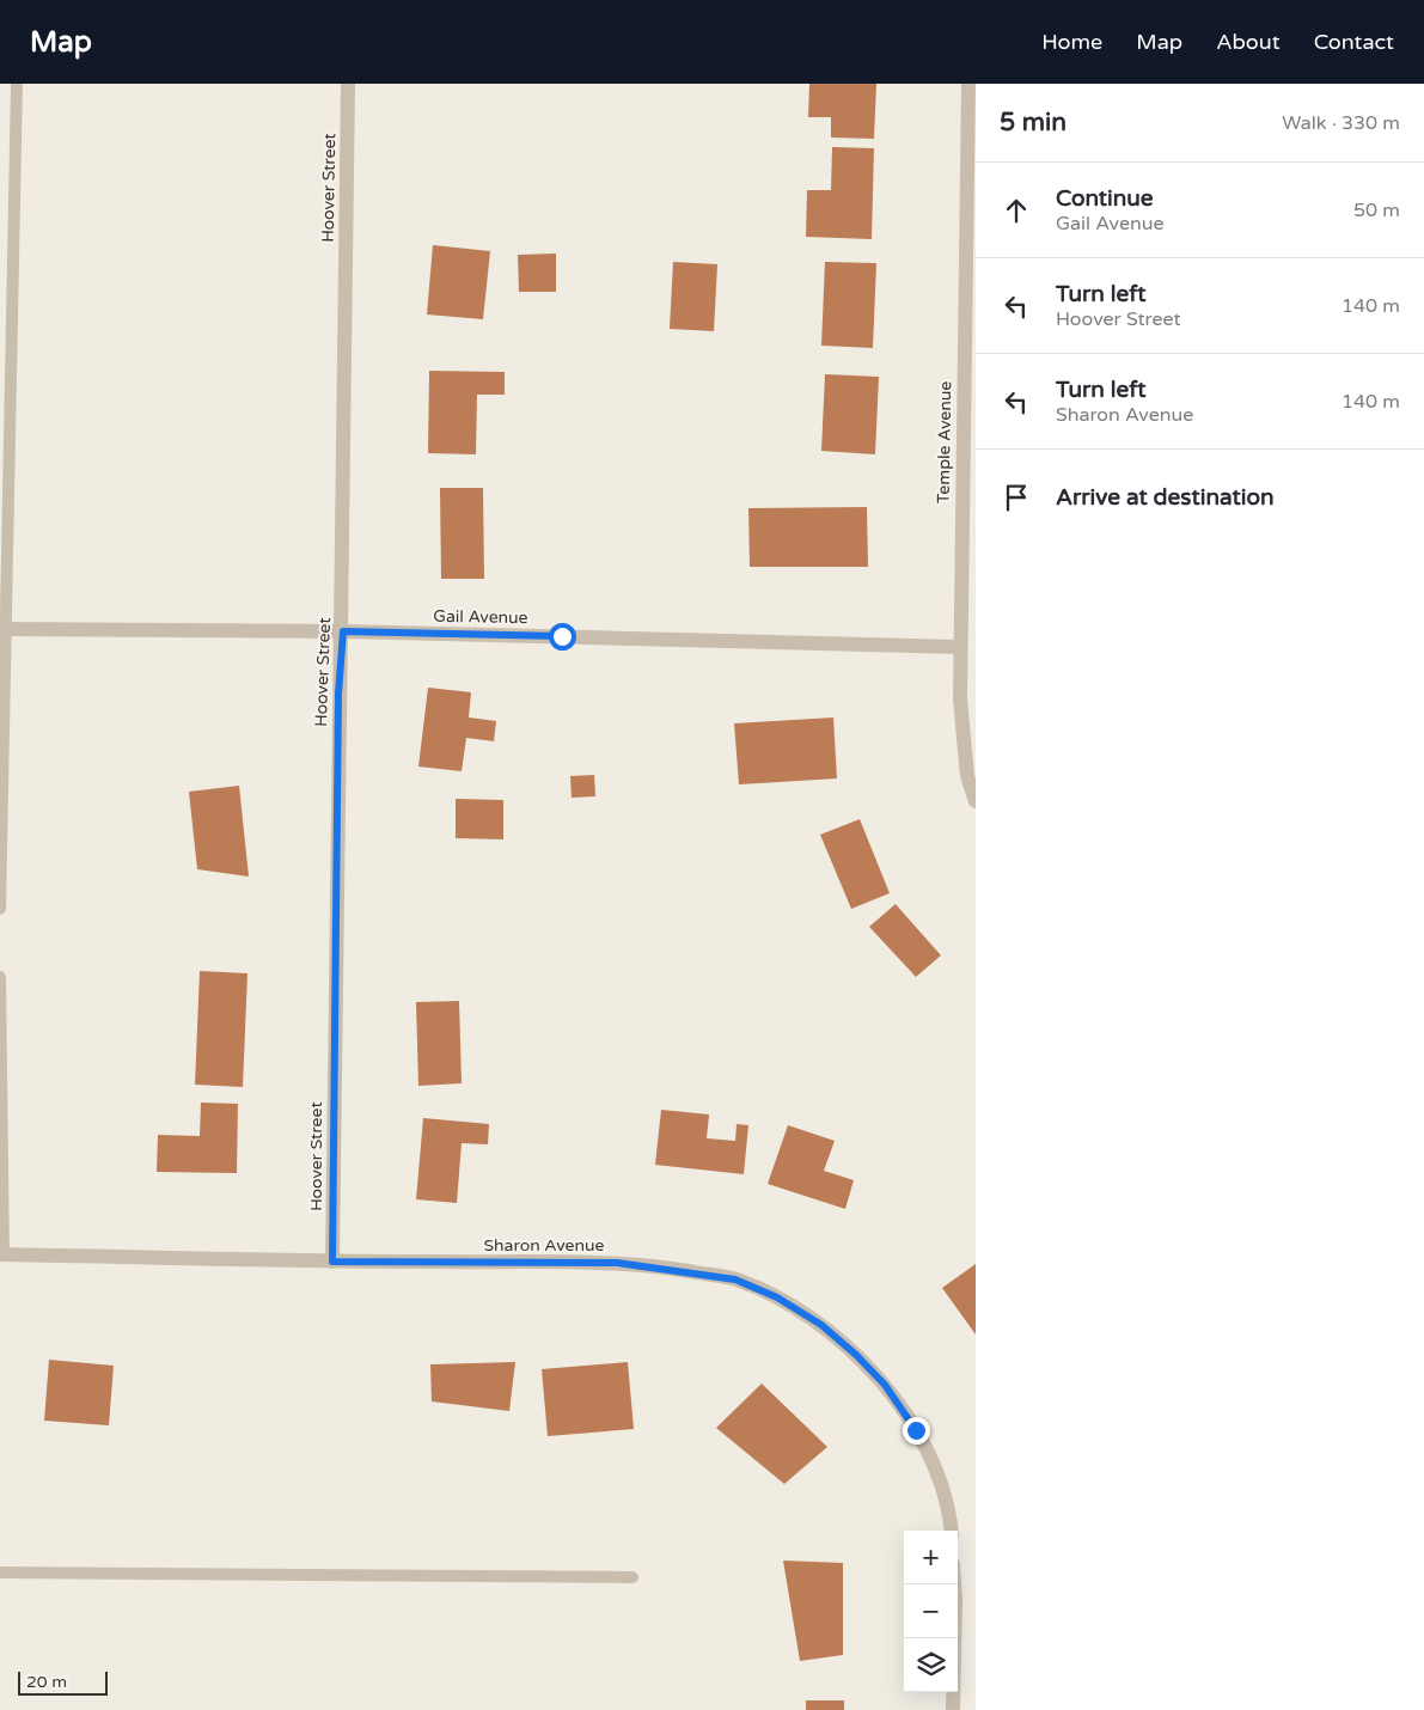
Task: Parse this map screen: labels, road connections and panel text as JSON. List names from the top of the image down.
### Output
{
  "streets": {
    "street": [
      "Hoover Street",
      "Temple Avenue",
      "Gail Avenue",
      "Sharon Avenue"
    ]
  },
  "crossings": [
    ["Hoover Street", "Gail Avenue"],
    ["Hoover Street", "Sharon Avenue"],
    ["Temple Avenue", "Gail Avenue"]
  ],
  "scale_bar": "20 m",
  "page": {
    "header": "Map",
    "nav": [
      "Home",
      "Map",
      "About",
      "Contact"
    ],
    "heading": ["5 min", "Walk · 330 m"],
    "list": [
      ["Continue", "Gail Avenue", "50 m"],
      ["Turn left", "Hoover Street", "140 m"],
      ["Turn left", "Sharon Avenue", "140 m"],
      "Arrive at destination"
    ],
    "map_buttons": ["+", "−"],
    "scale": "20 m"
  }
}
